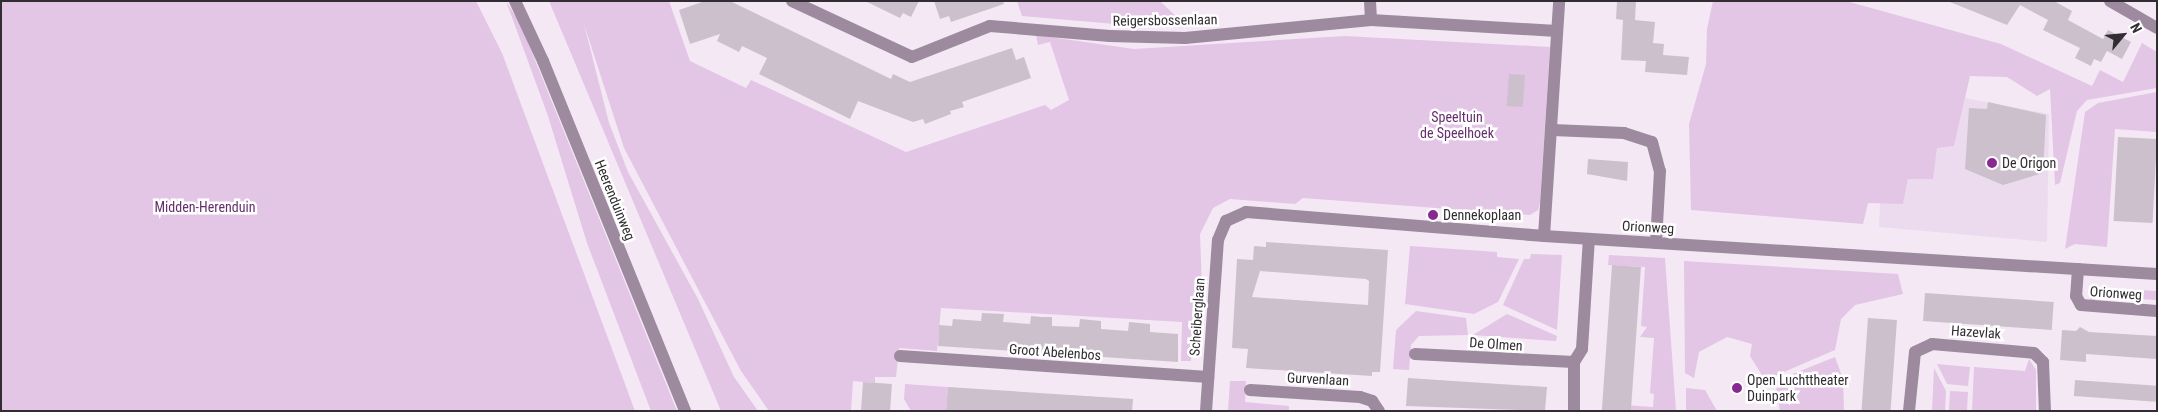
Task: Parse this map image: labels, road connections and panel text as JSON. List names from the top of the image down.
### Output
{
  "streets": {
    "street": [
      "Reigersbossenlaan",
      "Heerenduinweg",
      "Orionweg",
      "Scheiberglaan",
      "Hazevlak",
      "De Olmen",
      "Groot Abelenbos",
      "Gurvenlaan"
    ]
  },
  "crossings": [
    ["Orionweg", "Scheiberglaan"],
    ["Scheiberglaan", "Groot Abelenbos"]
  ],
  "parks": ["Speeltuin de Speelhoek", "Midden-Herenduin"],
  "places": ["De Origon", "Dennekoplaan", "Open Luchttheater Duinpark"],
  "north": "top right"
}
